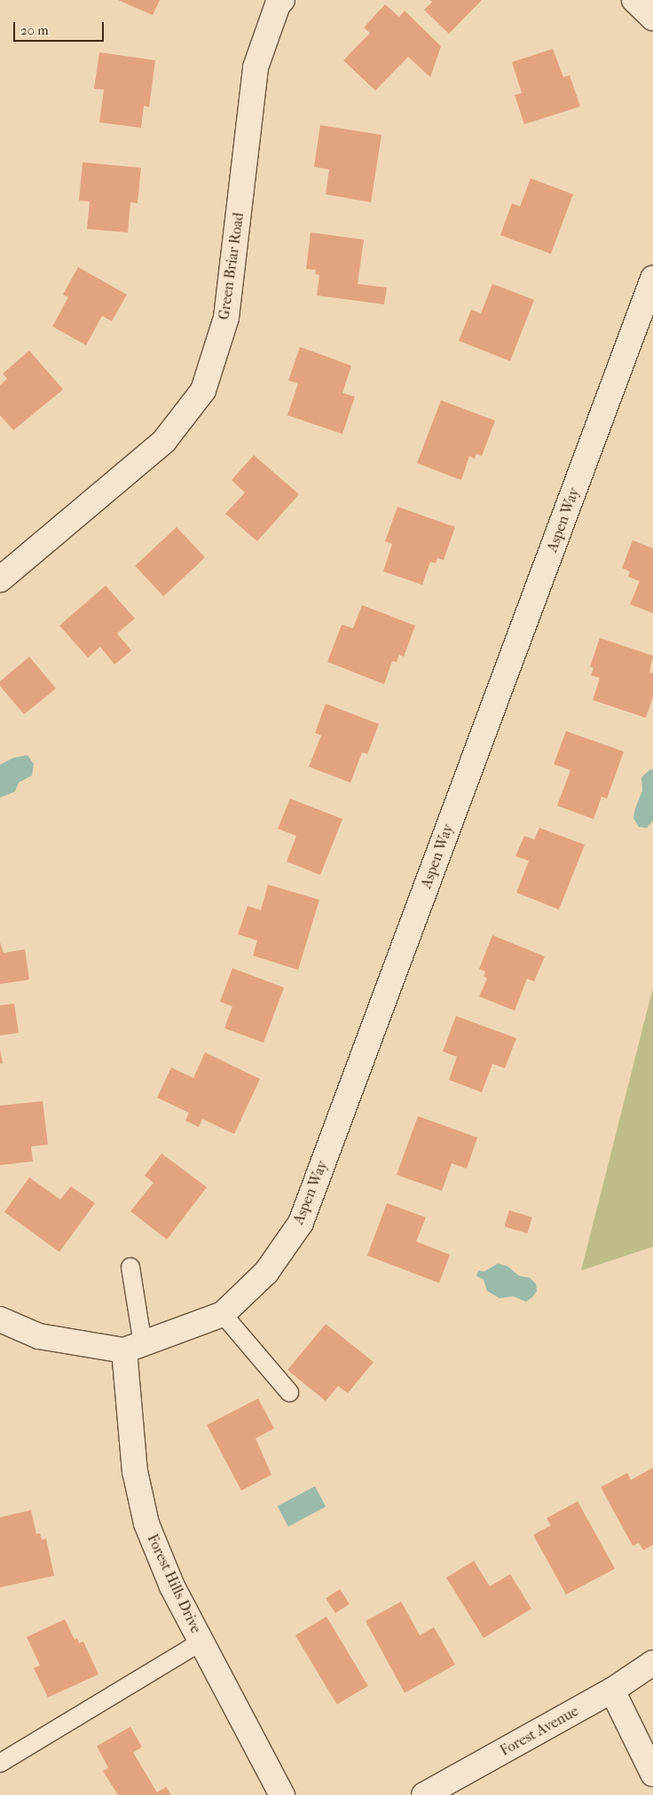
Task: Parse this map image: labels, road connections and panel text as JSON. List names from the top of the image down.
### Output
{
  "streets": {
    "street": [
      "Green Briar Road",
      "Aspen Way",
      "Forest Hills Drive",
      "Forest Avenue"
    ]
  },
  "crossings": [
    ["Aspen Way", "Forest Hills Drive"]
  ],
  "scale_bar": "20 m"
}
